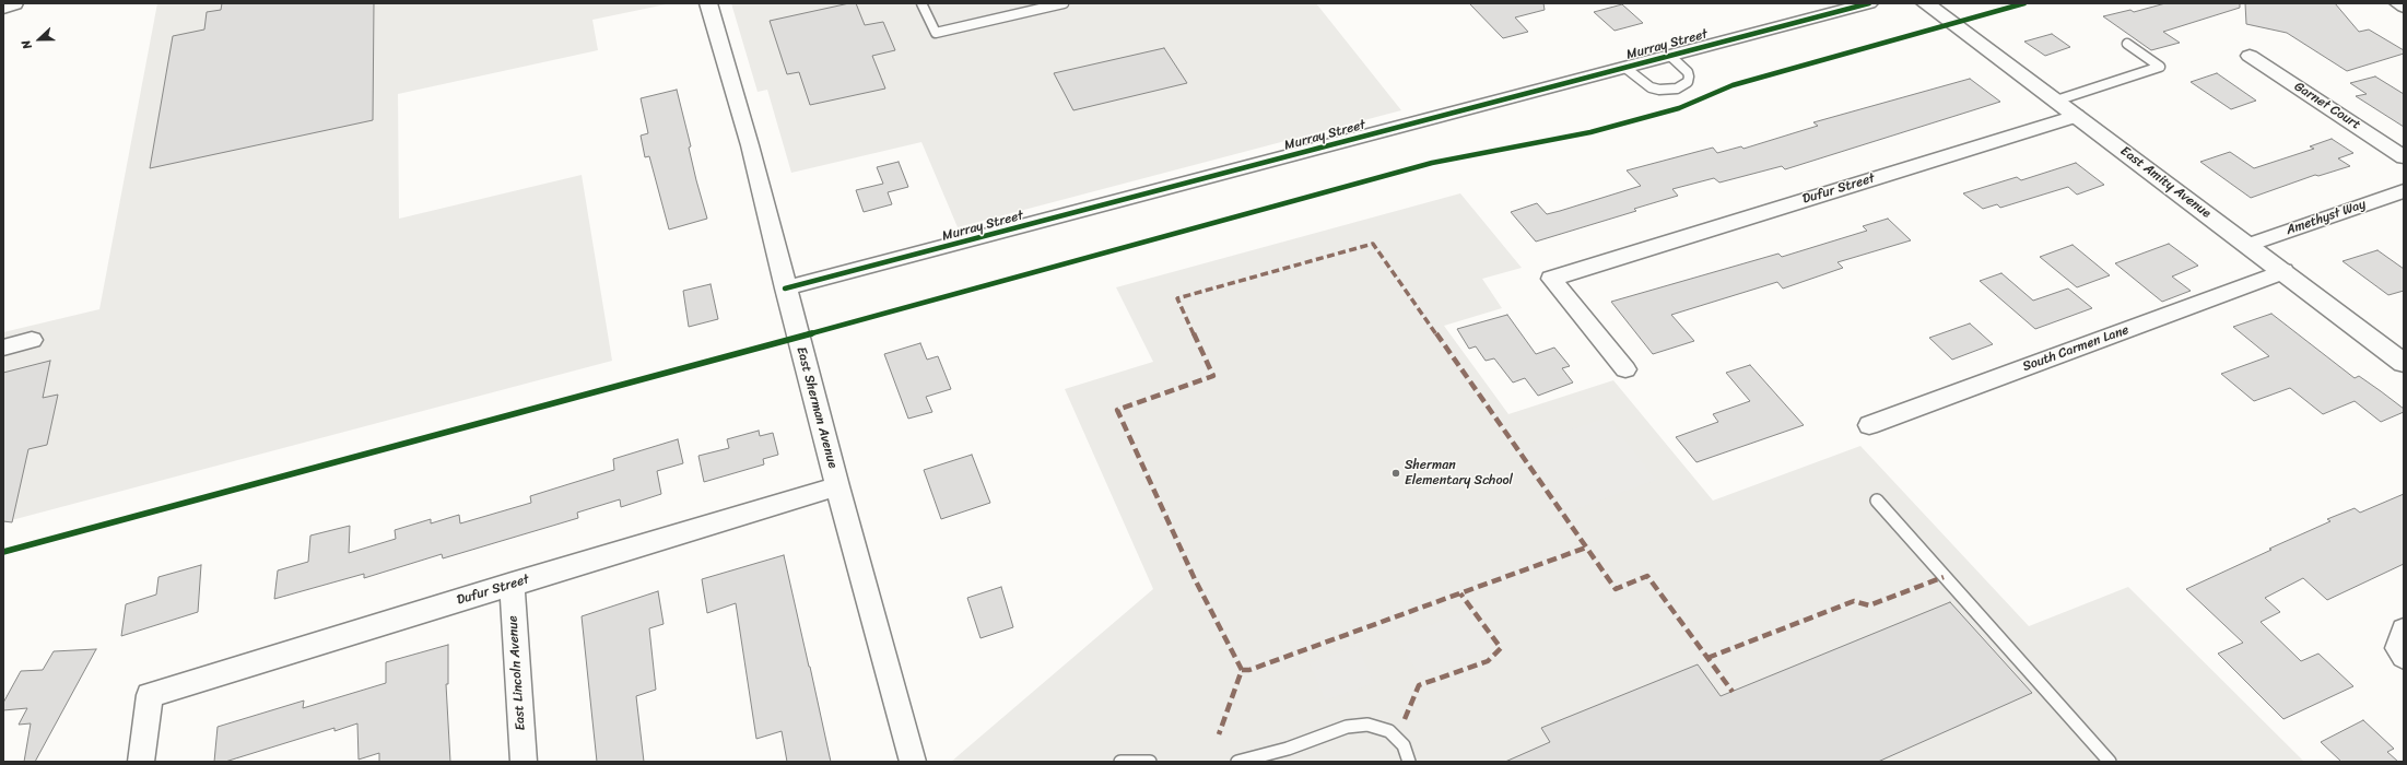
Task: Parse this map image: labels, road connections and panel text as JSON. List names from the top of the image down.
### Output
{
  "streets": {
    "main road": ["East Amity Avenue"],
    "street": [
      "Murray Street",
      "Garnet Court",
      "Dufur Street",
      "Amethyst Way",
      "South Carmen Lane",
      "East Sherman Avenue",
      "East Lincoln Avenue"
    ]
  },
  "crossings": [
    ["Murray Street", "East Sherman Avenue"],
    ["East Amity Avenue", "Dufur Street"],
    ["East Amity Avenue", "Amethyst Way"],
    ["East Amity Avenue", "South Carmen Lane"],
    ["Dufur Street", "East Sherman Avenue"],
    ["Dufur Street", "East Lincoln Avenue"]
  ],
  "places": ["Sherman Elementary School"],
  "north": "left"
}
